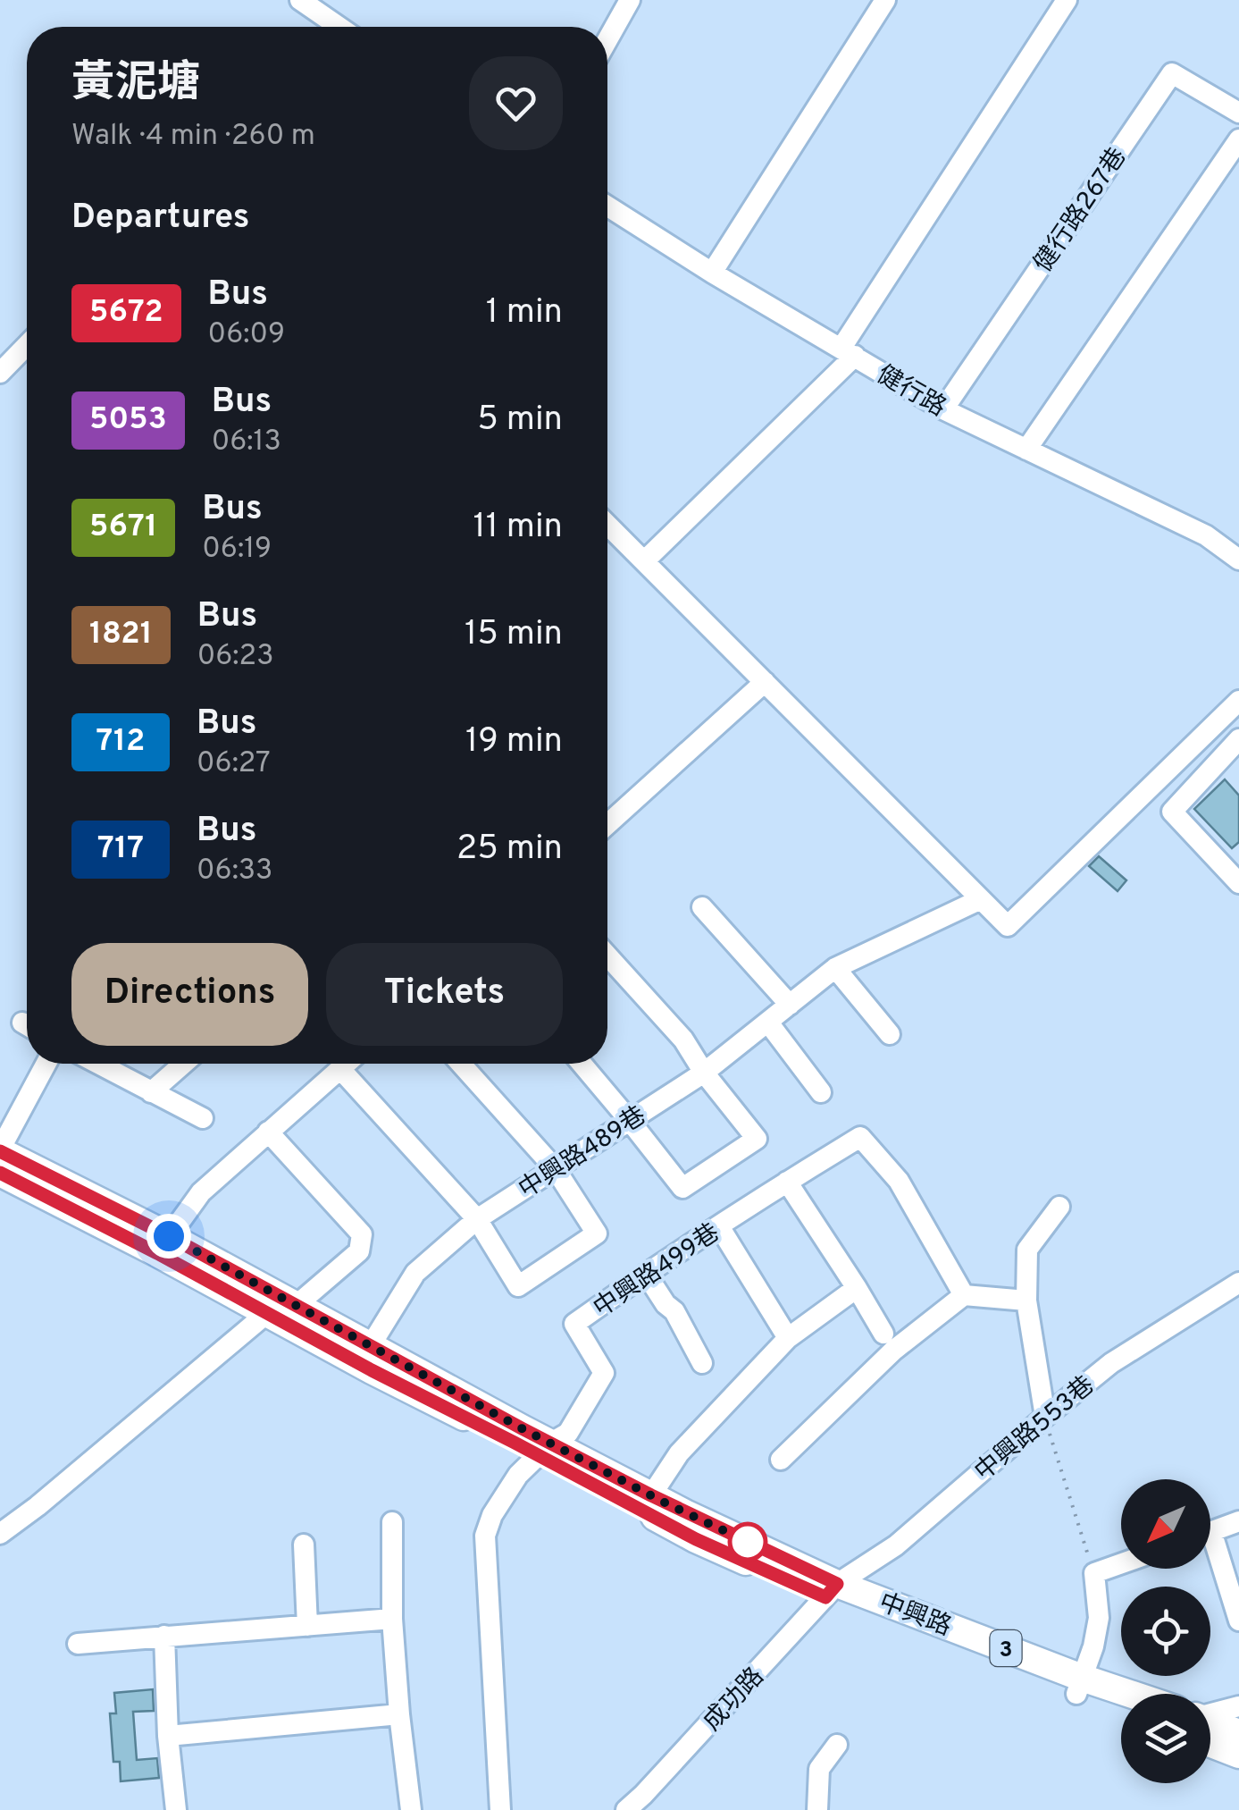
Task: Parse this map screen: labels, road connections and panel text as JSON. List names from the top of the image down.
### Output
{
  "streets": {
    "main road": ["中興路", "3"],
    "street": [
      "健行路267巷",
      "健行路",
      "中興路489巷",
      "中興路499巷",
      "中興路553巷",
      "成功路"
    ]
  },
  "crossings": [
    ["健行路267巷", "健行路"],
    ["中興路489巷", "中興路"],
    ["中興路499巷", "中興路"],
    ["中興路553巷", "中興路"],
    ["中興路553巷", "成功路"],
    ["中興路", "成功路"]
  ],
  "lines": ["bus line 5672"],
  "north": "bottom left",
  "page": {
    "heading": [
      ["黃泥塘", "Walk · 4 min · 260 m"],
      "Departures"
    ],
    "list": [
      {
        "mark": "5672",
        "name": "Bus",
        "note": "06:09",
        "value": "1 min"
      },
      {
        "mark": "5053",
        "name": "Bus",
        "note": "06:13",
        "value": "5 min"
      },
      {
        "mark": "5671",
        "name": "Bus",
        "note": "06:19",
        "value": "11 min"
      },
      {
        "mark": "1821",
        "name": "Bus",
        "note": "06:23",
        "value": "15 min"
      },
      {
        "mark": "712",
        "name": "Bus",
        "note": "06:27",
        "value": "19 min"
      },
      {
        "mark": "717",
        "name": "Bus",
        "note": "06:33",
        "value": "25 min"
      }
    ],
    "buttons": ["Directions", "Tickets"]
  }
}
